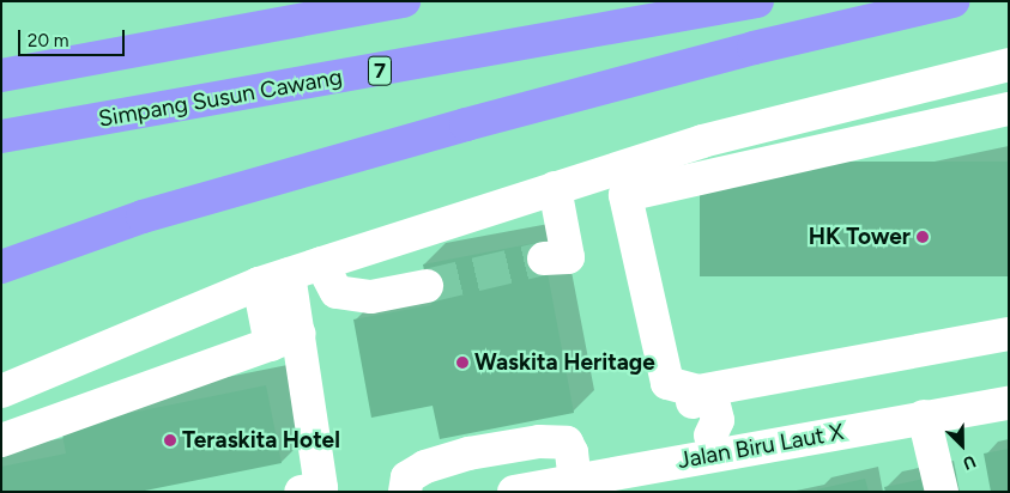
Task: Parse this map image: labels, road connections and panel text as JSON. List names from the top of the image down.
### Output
{
  "streets": {
    "highway": ["7", "Simpang Susun Cawang"],
    "street": ["Jalan Biru Laut X"]
  },
  "places": ["HK Tower", "Waskita Heritage", "Teraskita Hotel"],
  "scale_bar": "20 m",
  "north": "bottom right"
}
